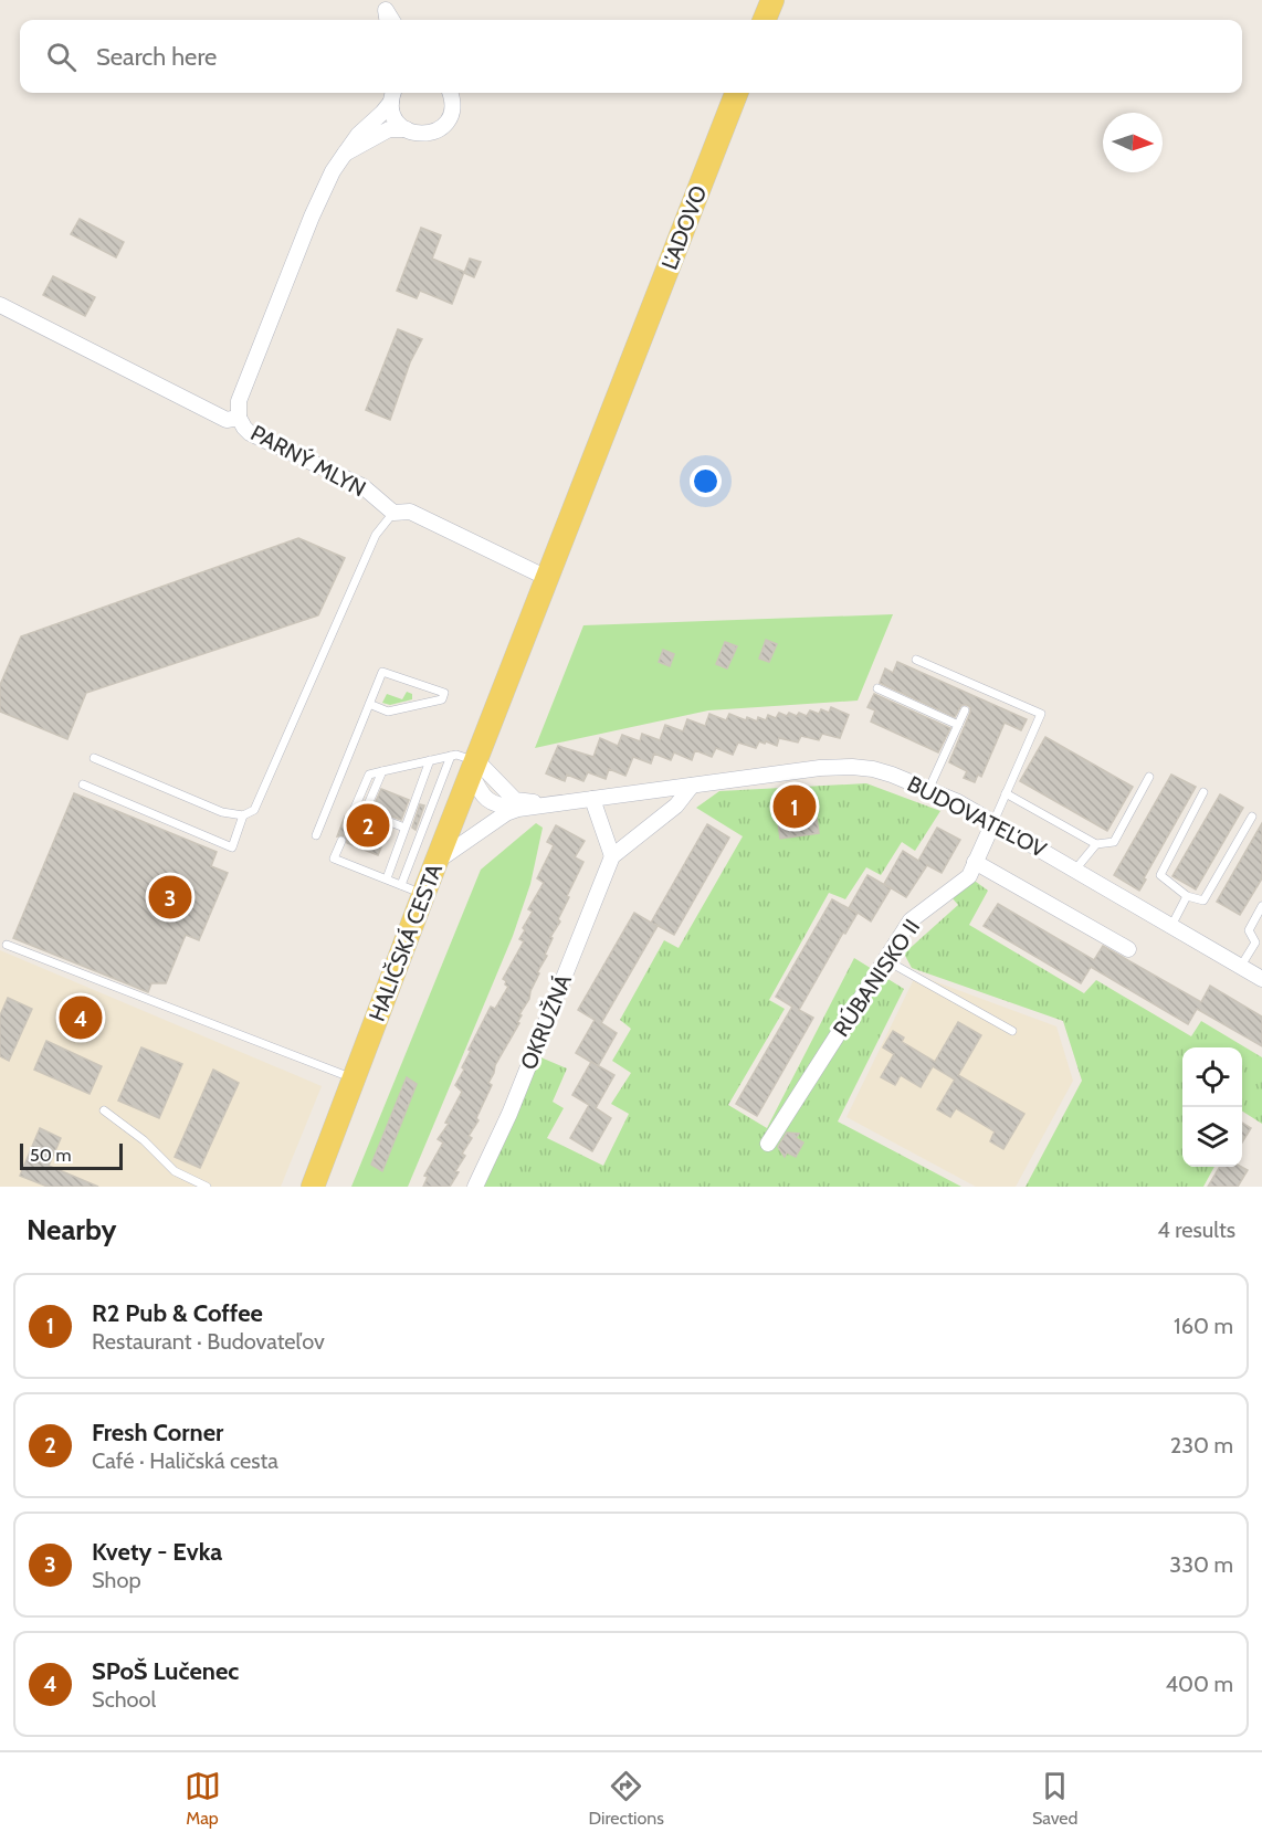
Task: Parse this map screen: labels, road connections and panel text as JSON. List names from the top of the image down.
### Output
{
  "streets": {
    "main road": ["ĽADOVO", "HALIČSKÁ CESTA"],
    "street": [
      "PARNÝ MLYN",
      "BUDOVATEĽOV",
      "RÚBANISKO II",
      "OKRUŽNÁ"
    ]
  },
  "crossings": [
    ["ĽADOVO", "HALIČSKÁ CESTA"],
    ["BUDOVATEĽOV", "HALIČSKÁ CESTA"],
    ["BUDOVATEĽOV", "RÚBANISKO II"],
    ["BUDOVATEĽOV", "OKRUŽNÁ"]
  ],
  "scale_bar": "50 m",
  "north": "right",
  "page": {
    "search": "Search here",
    "pins": [
      "1",
      "2",
      "3",
      "4"
    ],
    "scale": "50 m",
    "heading": ["Nearby", "4 results"],
    "list": [
      {
        "mark": "1",
        "name": "R2 Pub & Coffee",
        "note": "Restaurant · Budovateľov",
        "value": "160 m"
      },
      {
        "mark": "2",
        "name": "Fresh Corner",
        "note": "Café · Haličská cesta",
        "value": "230 m"
      },
      {
        "mark": "3",
        "name": "Kvety - Evka",
        "note": "Shop",
        "value": "330 m"
      },
      {
        "mark": "4",
        "name": "SPoŠ Lučenec",
        "note": "School",
        "value": "400 m"
      }
    ],
    "nav": ["Map", "Directions", "Saved"]
  }
}
